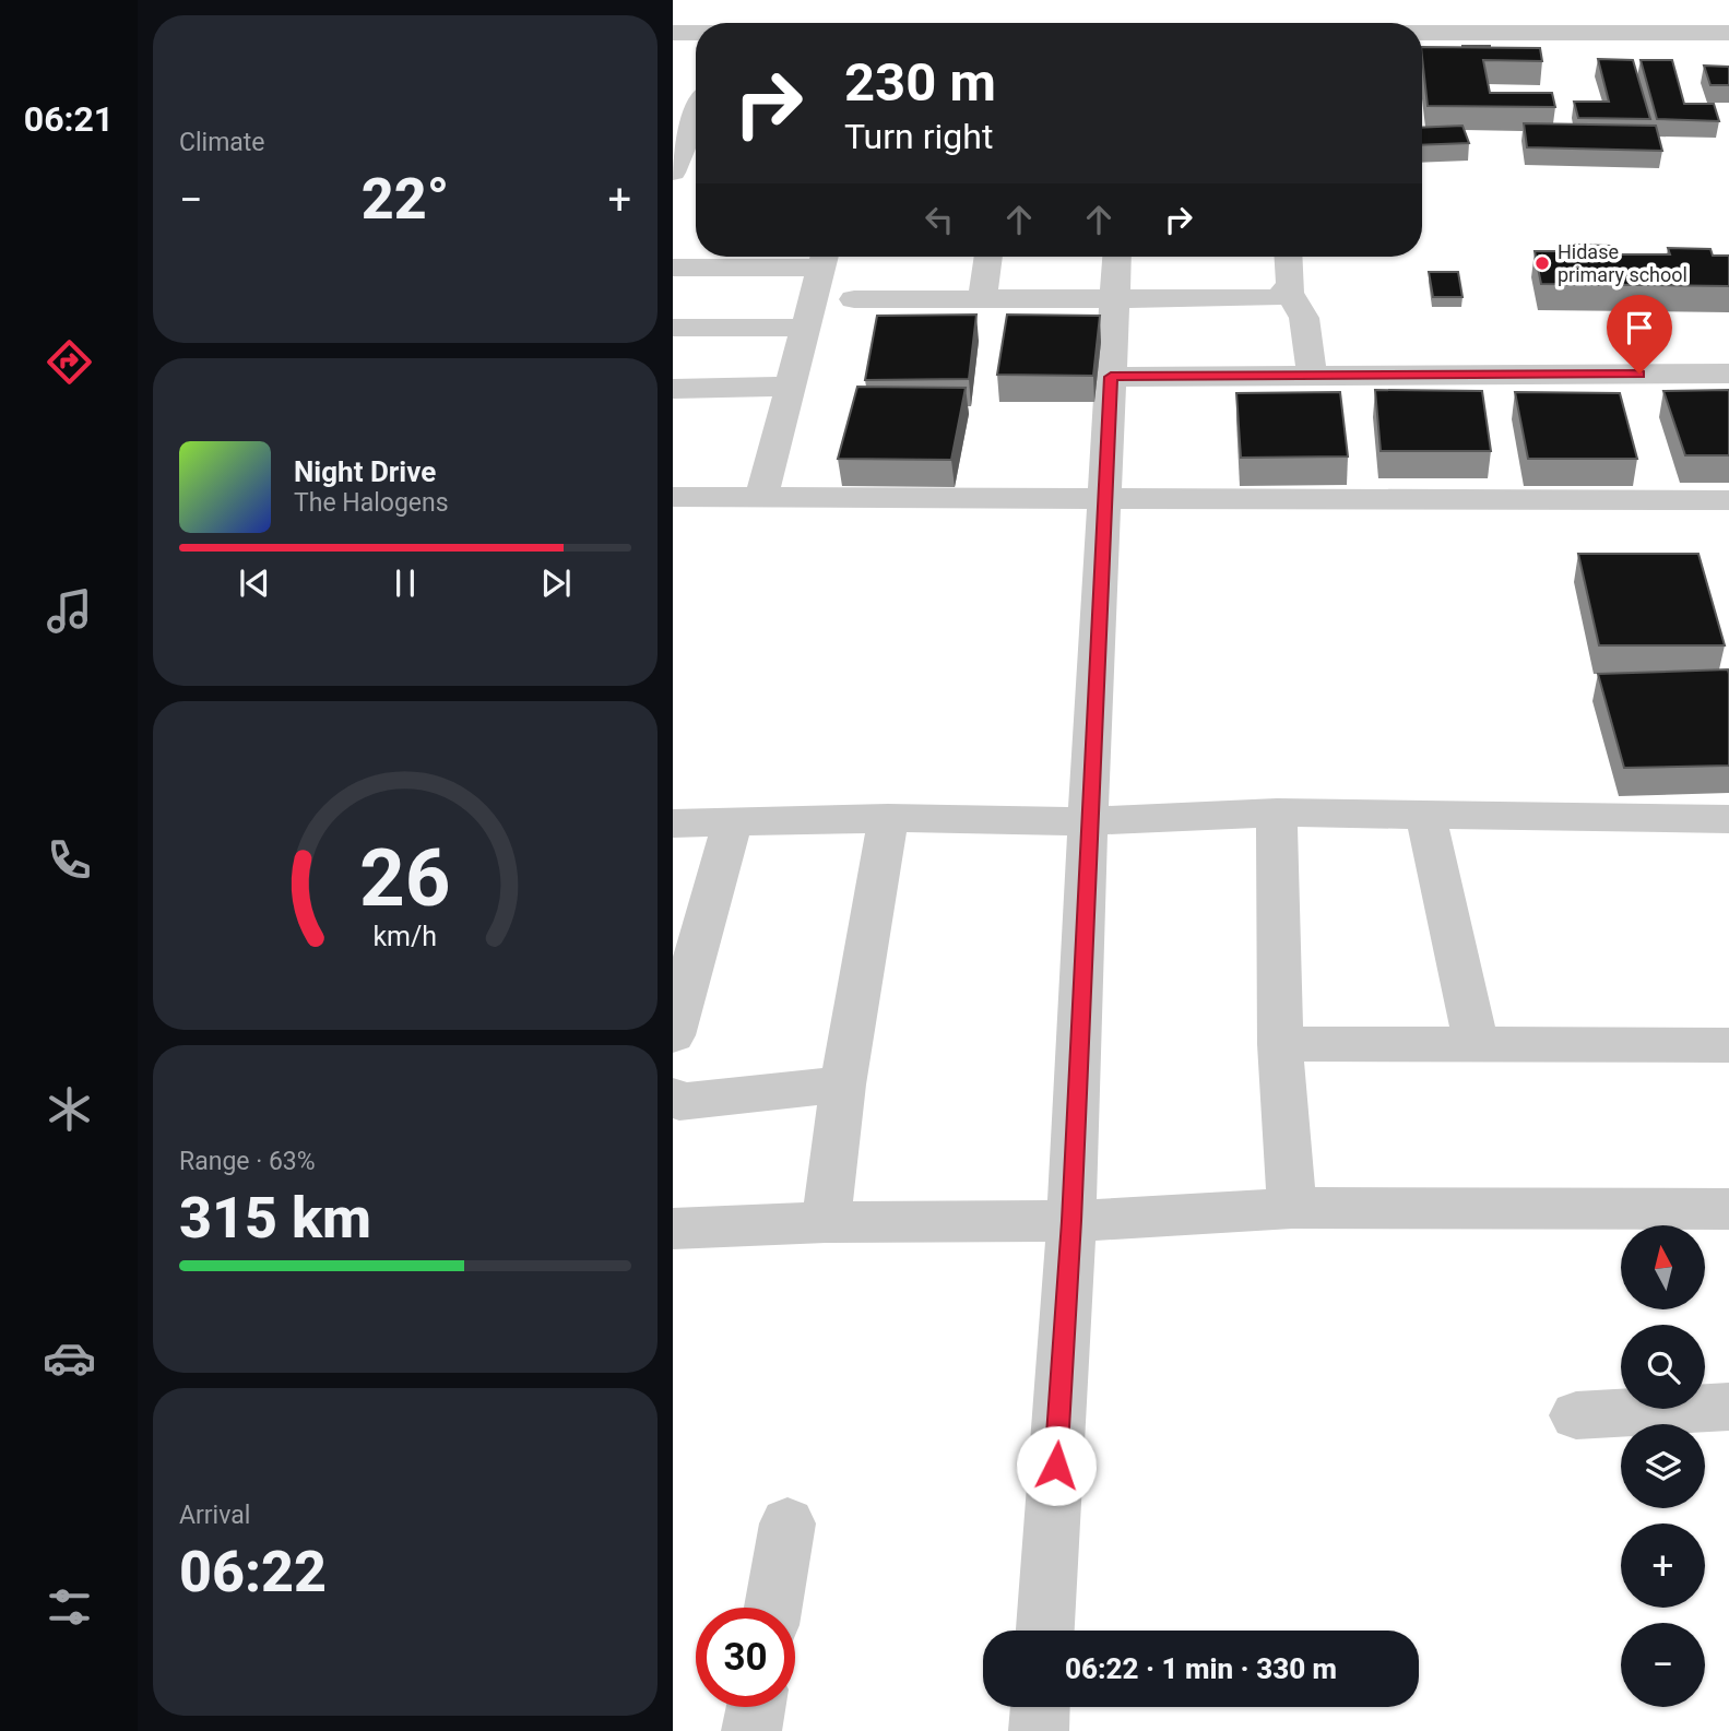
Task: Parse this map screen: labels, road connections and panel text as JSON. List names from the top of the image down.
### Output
{
  "places": ["Hidase primary school"],
  "north": "top",
  "page": {
    "tabs": "06:21",
    "tile": [
      "Climate",
      ["Range · 63%", "315 km"],
      ["Arrival", "06:22"]
    ],
    "turn": ["230 m", "Turn right"],
    "heat": ["−", "22°", "+"],
    "song": ["Night Drive", "The Halogens"],
    "map_buttons": ["+", "−"],
    "limit": "30",
    "trip": "06:22 · 1 min · 330 m",
    "gauge": ["26", "km/h"]
  }
}
